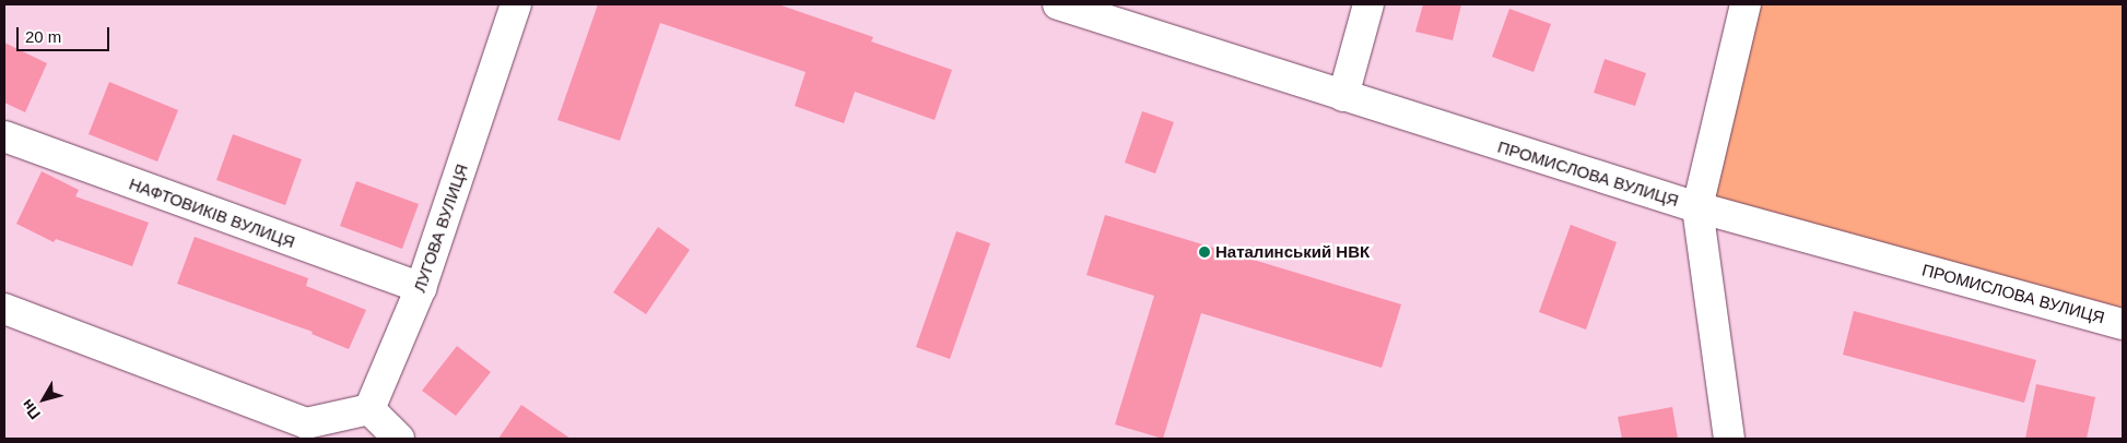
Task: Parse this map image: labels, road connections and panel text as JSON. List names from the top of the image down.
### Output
{
  "streets": {
    "street": ["ПРОМИСЛОВА ВУЛИЦЯ", "НАФТОВИКІВ ВУЛИЦЯ", "ЛУГОВА ВУЛИЦЯ"]
  },
  "crossings": [
    ["НАФТОВИКІВ ВУЛИЦЯ", "ЛУГОВА ВУЛИЦЯ"]
  ],
  "places": ["Наталинський НВК"],
  "scale_bar": "20 m",
  "north": "bottom left"
}
